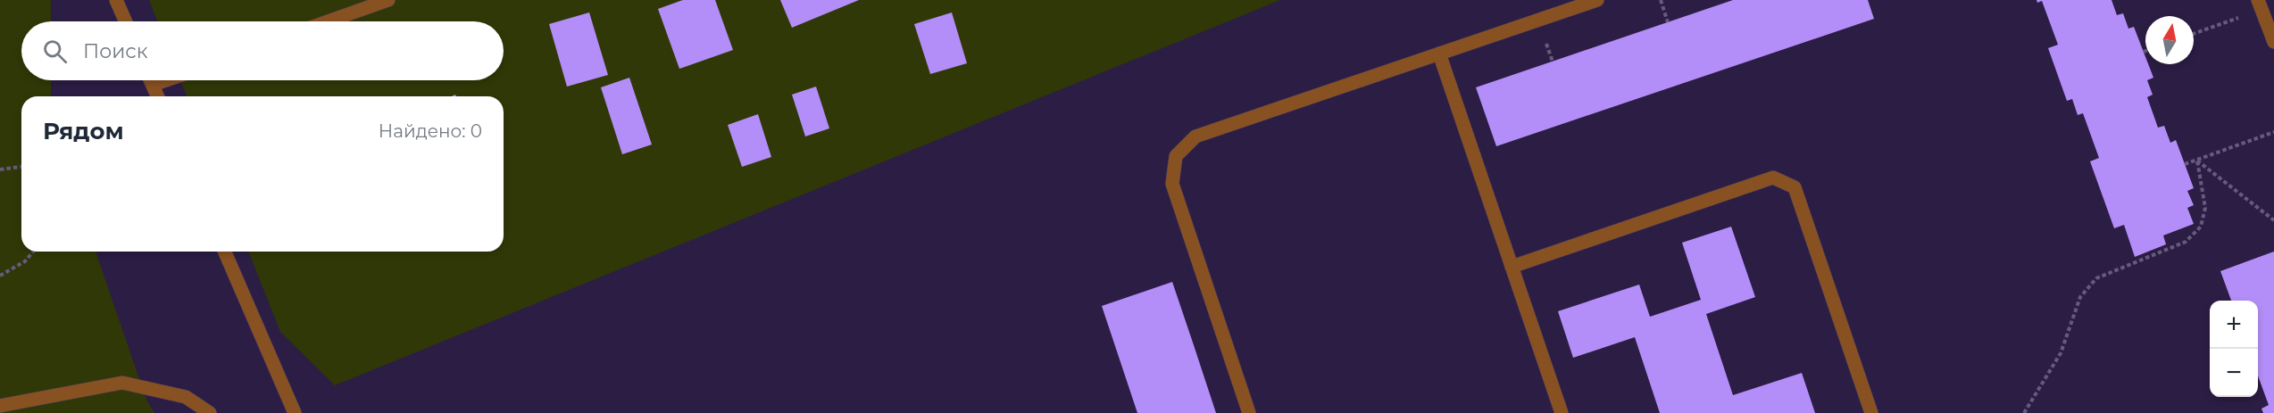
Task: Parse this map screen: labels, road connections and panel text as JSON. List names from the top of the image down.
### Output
{
  "north": "top",
  "page": {
    "search": "Поиск",
    "heading": ["Рядом", "Найдено: 0"],
    "map_buttons": ["+", "−"]
  }
}
